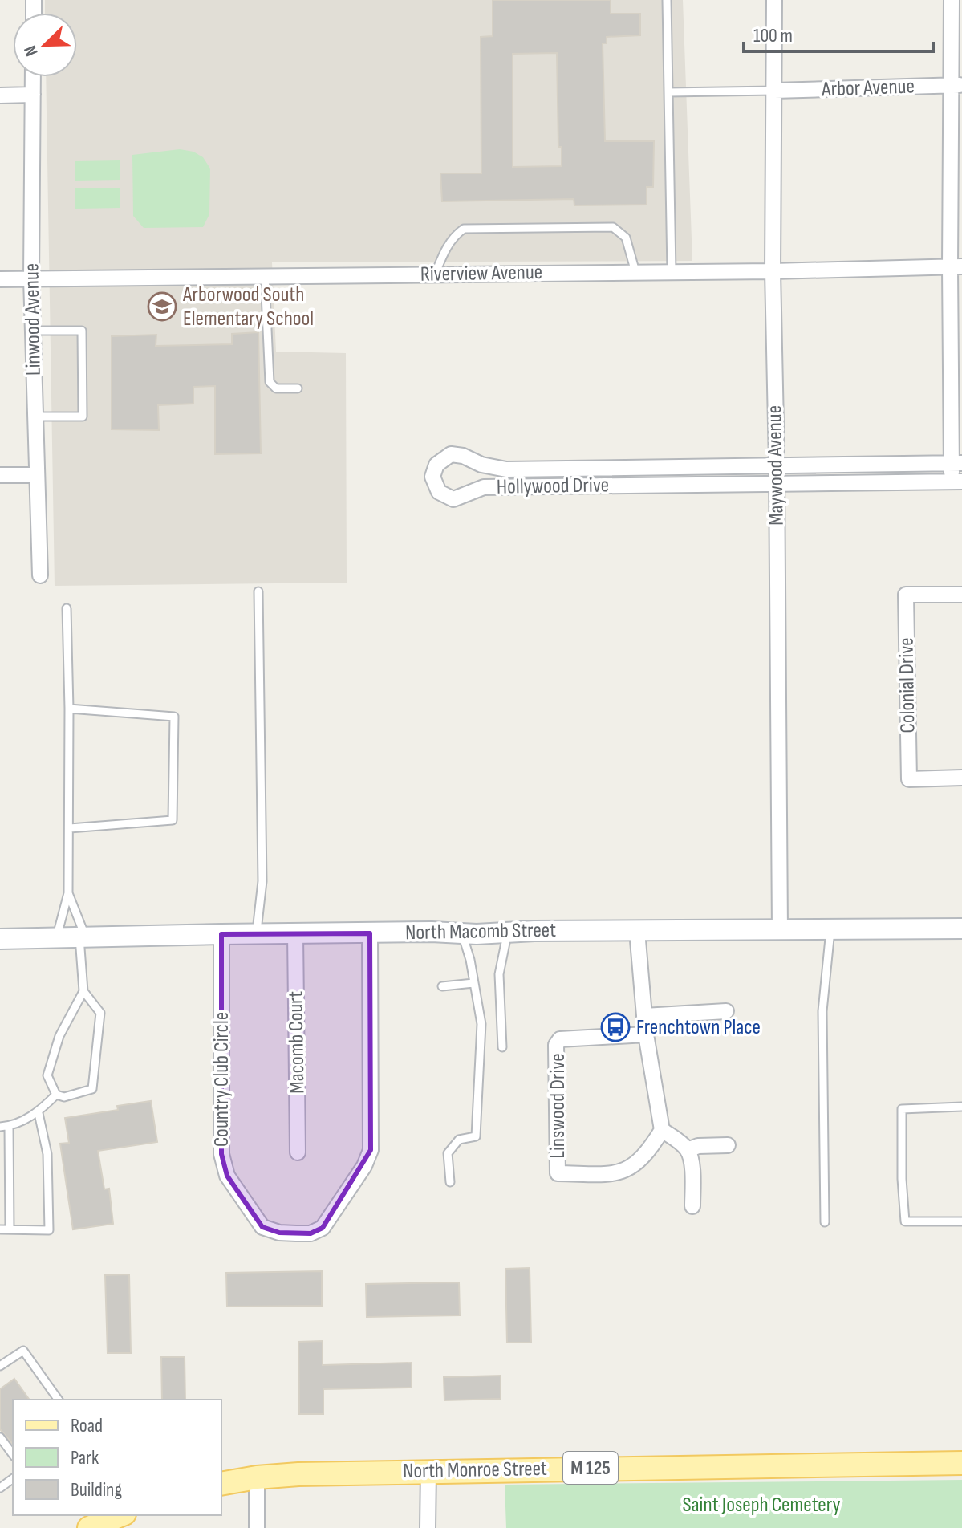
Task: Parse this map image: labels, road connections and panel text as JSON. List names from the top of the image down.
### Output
{
  "streets": {
    "main road": ["M 125", "North Monroe Street"],
    "street": [
      "Arbor Avenue",
      "Riverview Avenue",
      "Linwood Avenue",
      "Maywood Avenue",
      "Hollywood Drive",
      "Colonial Drive",
      "North Macomb Street",
      "Macomb Court",
      "Country Club Circle",
      "Linswood Drive"
    ]
  },
  "crossings": [
    ["Arbor Avenue", "Maywood Avenue"],
    ["Riverview Avenue", "Linwood Avenue"],
    ["Riverview Avenue", "Maywood Avenue"],
    ["Maywood Avenue", "Hollywood Drive"],
    ["Maywood Avenue", "North Macomb Street"],
    ["North Macomb Street", "Macomb Court"],
    ["North Macomb Street", "Country Club Circle"]
  ],
  "parks": ["Saint Joseph Cemetery"],
  "places": {
    "school or university": ["Arborwood South Elementary School"],
    "bus stop": ["Frenchtown Place"]
  },
  "legend": ["Road", "Park", "Building"],
  "scale_bar": "100 m",
  "north": "bottom left"
}
